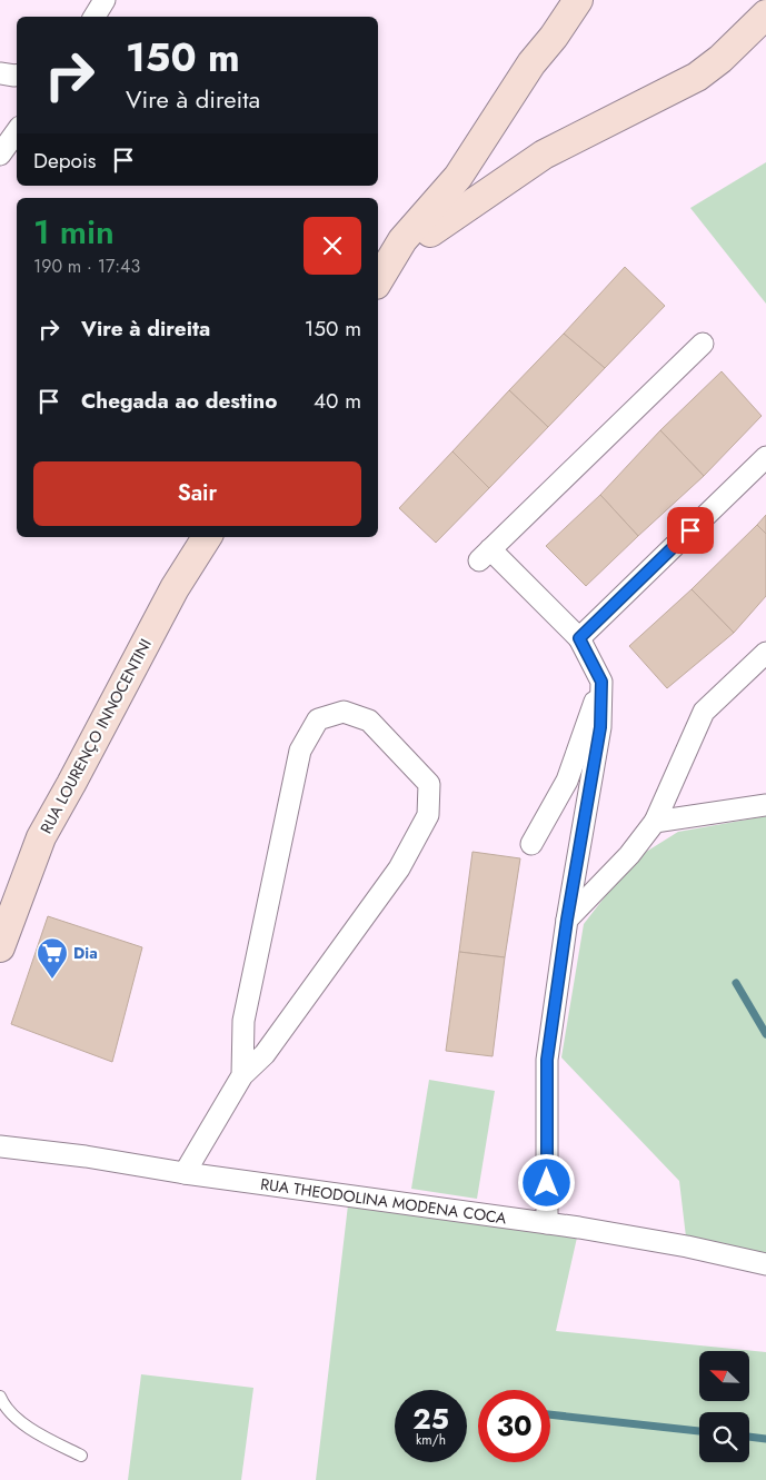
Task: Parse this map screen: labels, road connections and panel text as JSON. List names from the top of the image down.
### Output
{
  "streets": {
    "main road": ["RUA LOURENÇO INNOCENTINI"],
    "street": ["RUA THEODOLINA MODENA COCA"]
  },
  "places": {
    "supermarket": ["Dia"]
  },
  "north": "top left",
  "page": {
    "turn": ["150 m", "Vire à direita"],
    "then": "Depois",
    "heading": ["1 min", "190 m · 17:43"],
    "list": [
      {
        "name": "Vire à direita",
        "value": "150 m"
      },
      {
        "name": "Chegada ao destino",
        "value": "40 m"
      }
    ],
    "buttons": "Sair",
    "speed": "25 km/h",
    "limit": "30"
  }
}
